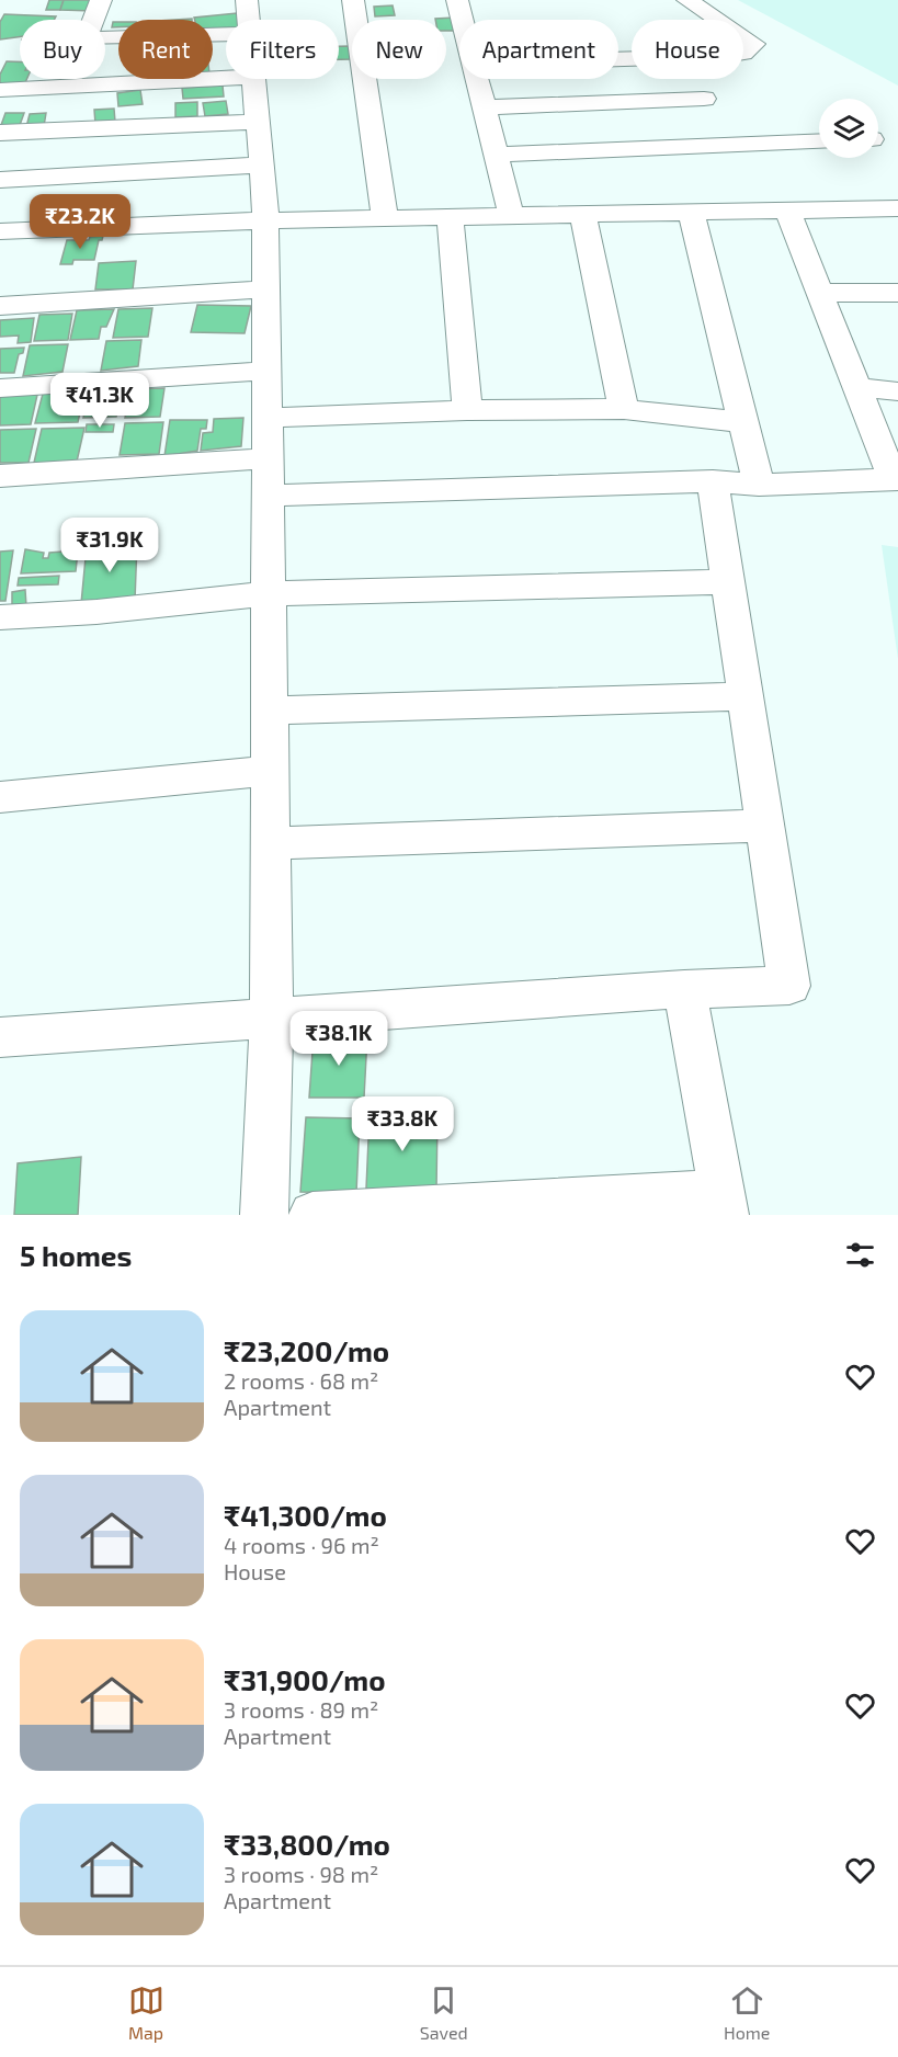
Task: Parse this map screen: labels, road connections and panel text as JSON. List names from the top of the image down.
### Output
{
  "page": {
    "chip": [
      "Buy",
      "Rent",
      "Filters",
      "New",
      "Apartment",
      "House"
    ],
    "price": [
      "₹23.2K",
      "₹41.3K",
      "₹31.9K",
      "₹38.1K",
      "₹33.8K"
    ],
    "heading": "5 homes",
    "list": [
      {
        "name": "₹23,200/mo",
        "note": "2 rooms · 68 m² · Apartment"
      },
      {
        "name": "₹41,300/mo",
        "note": "4 rooms · 96 m² · House"
      },
      {
        "name": "₹31,900/mo",
        "note": "3 rooms · 89 m² · Apartment"
      },
      {
        "name": "₹33,800/mo",
        "note": "3 rooms · 98 m² · Apartment"
      }
    ],
    "tabs": ["Map", "Saved", "Home"]
  }
}
